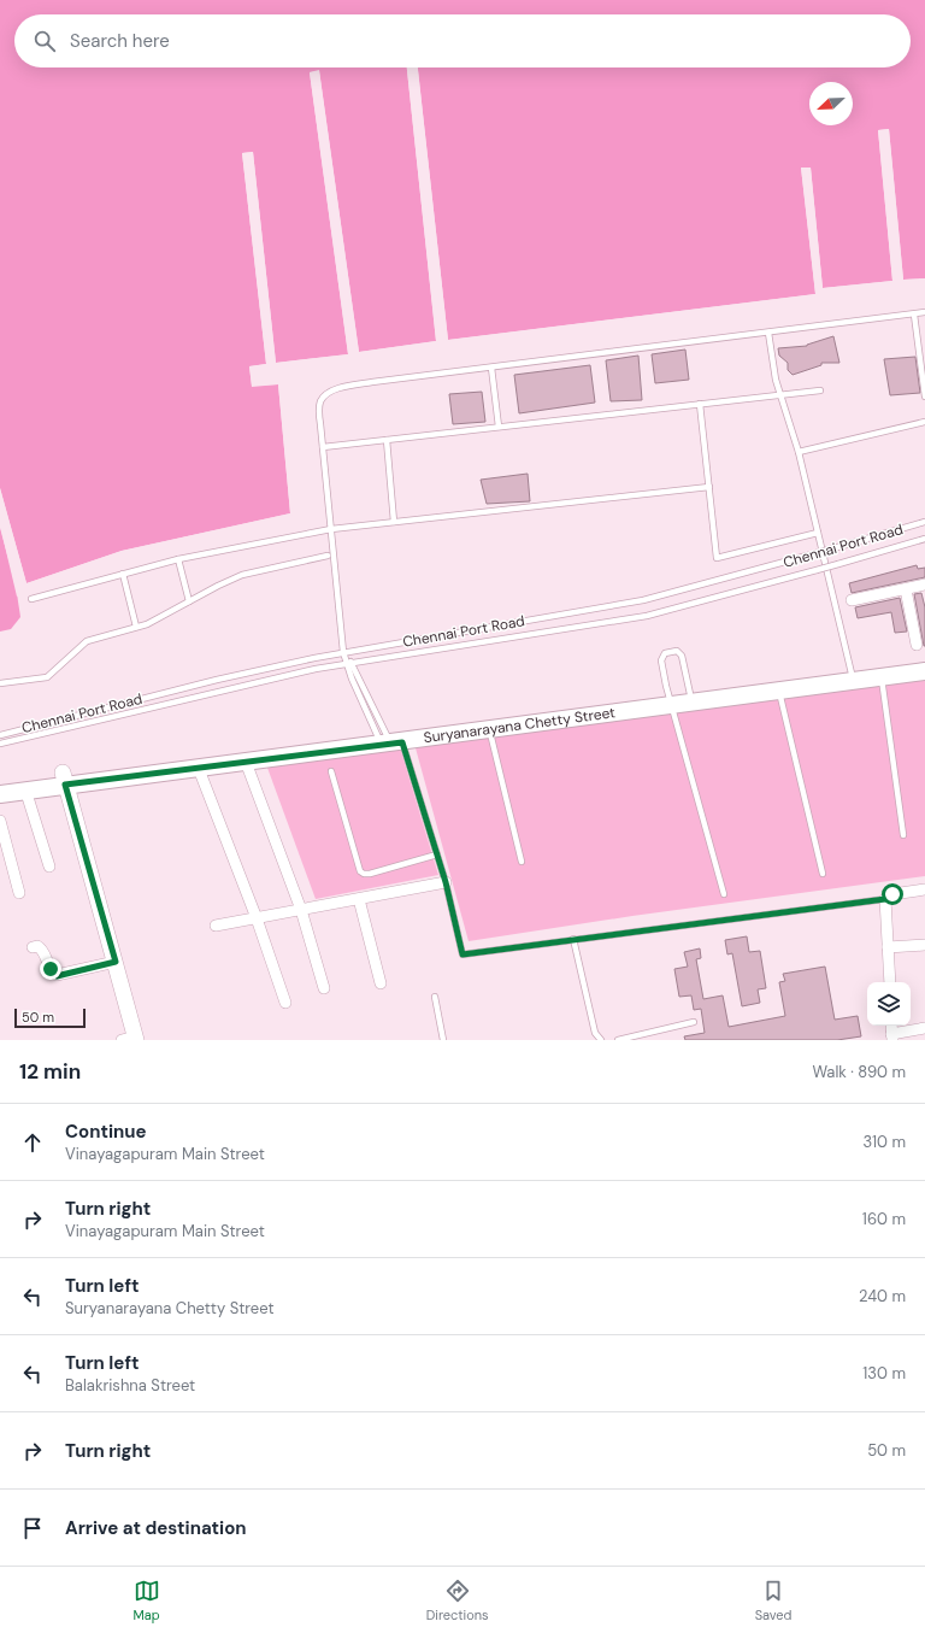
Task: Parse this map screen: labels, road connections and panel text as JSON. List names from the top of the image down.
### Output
{
  "streets": {
    "main road": ["Suryanarayana Chetty Street"],
    "lane": ["Chennai Port Road"]
  },
  "scale_bar": "50 m",
  "north": "bottom left",
  "page": {
    "search": "Search here",
    "scale": "50 m",
    "heading": ["12 min", "Walk · 890 m"],
    "list": [
      ["Continue", "Vinayagapuram Main Street", "310 m"],
      ["Turn right", "Vinayagapuram Main Street", "160 m"],
      ["Turn left", "Suryanarayana Chetty Street", "240 m"],
      ["Turn left", "Balakrishna Street", "130 m"],
      ["Turn right", "50 m"],
      "Arrive at destination"
    ],
    "nav": ["Map", "Directions", "Saved"]
  }
}
